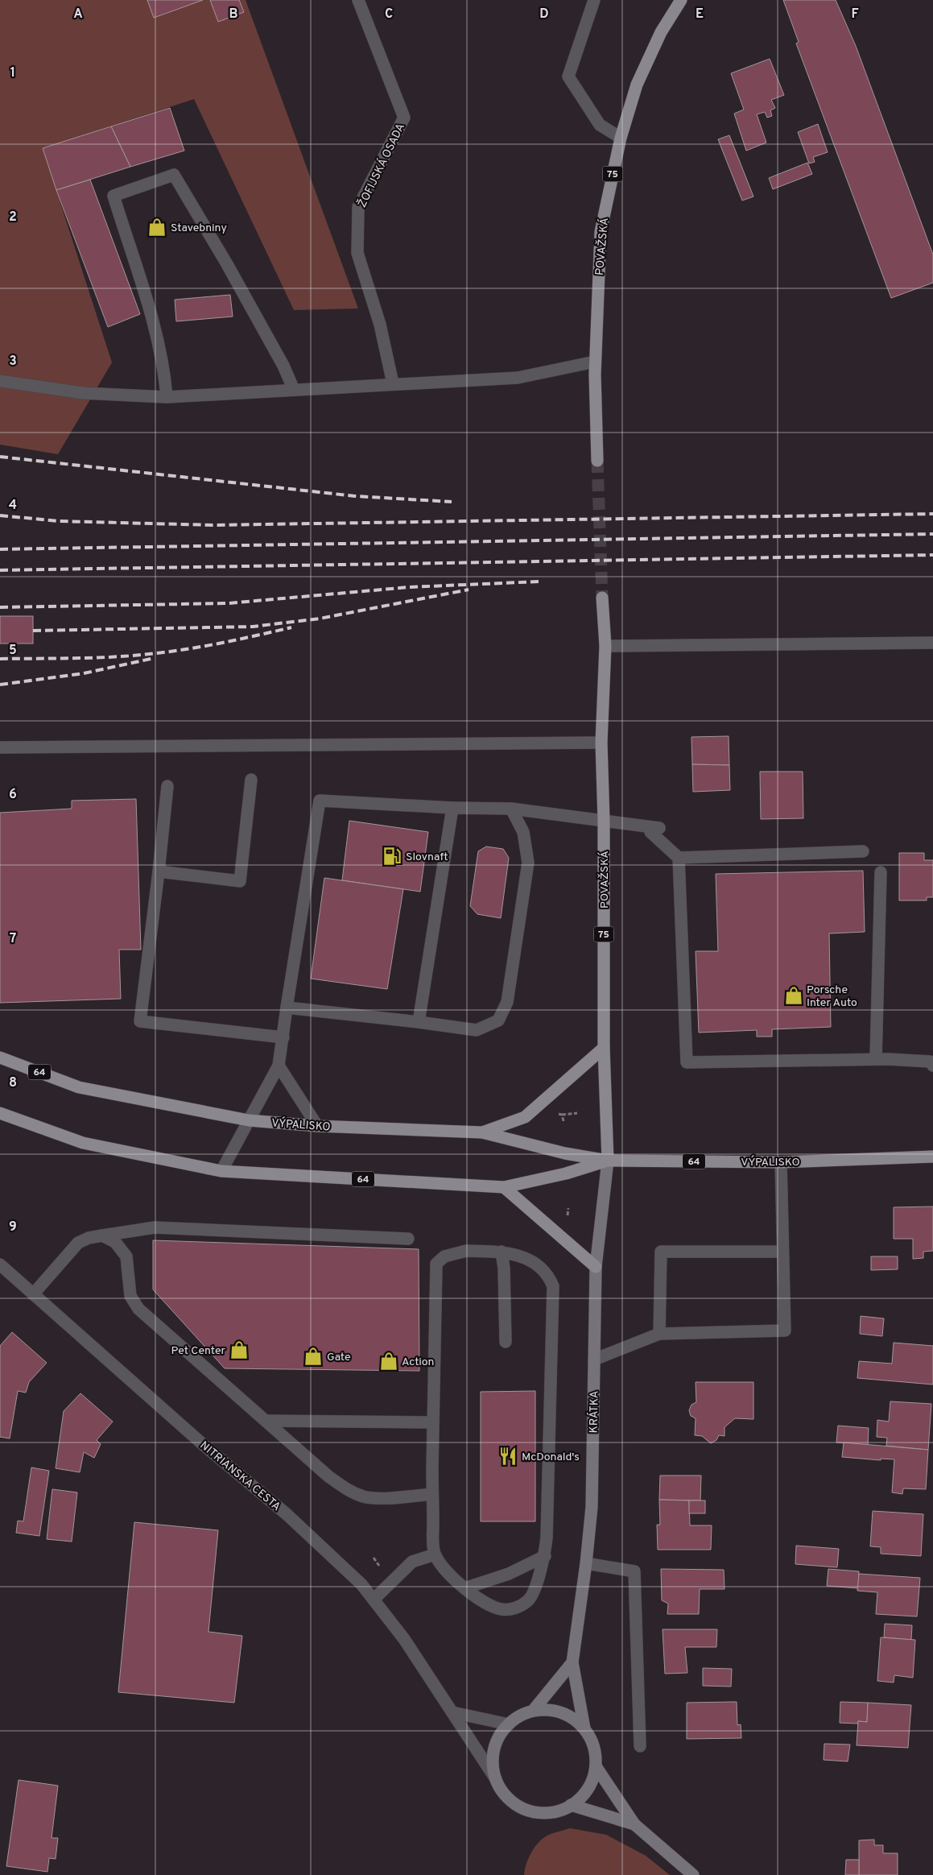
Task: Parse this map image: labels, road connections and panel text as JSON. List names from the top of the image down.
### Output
{
  "streets": {
    "main road": [
      "75",
      "POVAŽSKÁ",
      "64",
      "VÝPALISKO",
      "KRÁTKA"
    ],
    "street": ["ŽOFIJSKÁ OSADA", "NITRIANSKA CESTA"]
  },
  "crossings": [
    ["POVAŽSKÁ", "64"],
    ["POVAŽSKÁ", "VÝPALISKO"],
    ["POVAŽSKÁ", "KRÁTKA"],
    ["64", "VÝPALISKO"],
    ["VÝPALISKO", "KRÁTKA"],
    ["KRÁTKA", "NITRIANSKA CESTA"]
  ],
  "places": {
    "shop": [
      "Stavebniny",
      "Porsche Inter Auto",
      "Pet Center",
      "Gate",
      "Action"
    ],
    "fuel station": ["Slovnaft"],
    "restaurant": ["McDonald's"]
  },
  "grid": {
    "columns": [
      "A",
      "B",
      "C",
      "D",
      "E",
      "F"
    ],
    "rows": [
      "1",
      "2",
      "3",
      "4",
      "5",
      "6",
      "7",
      "8",
      "9"
    ]
  }
}
